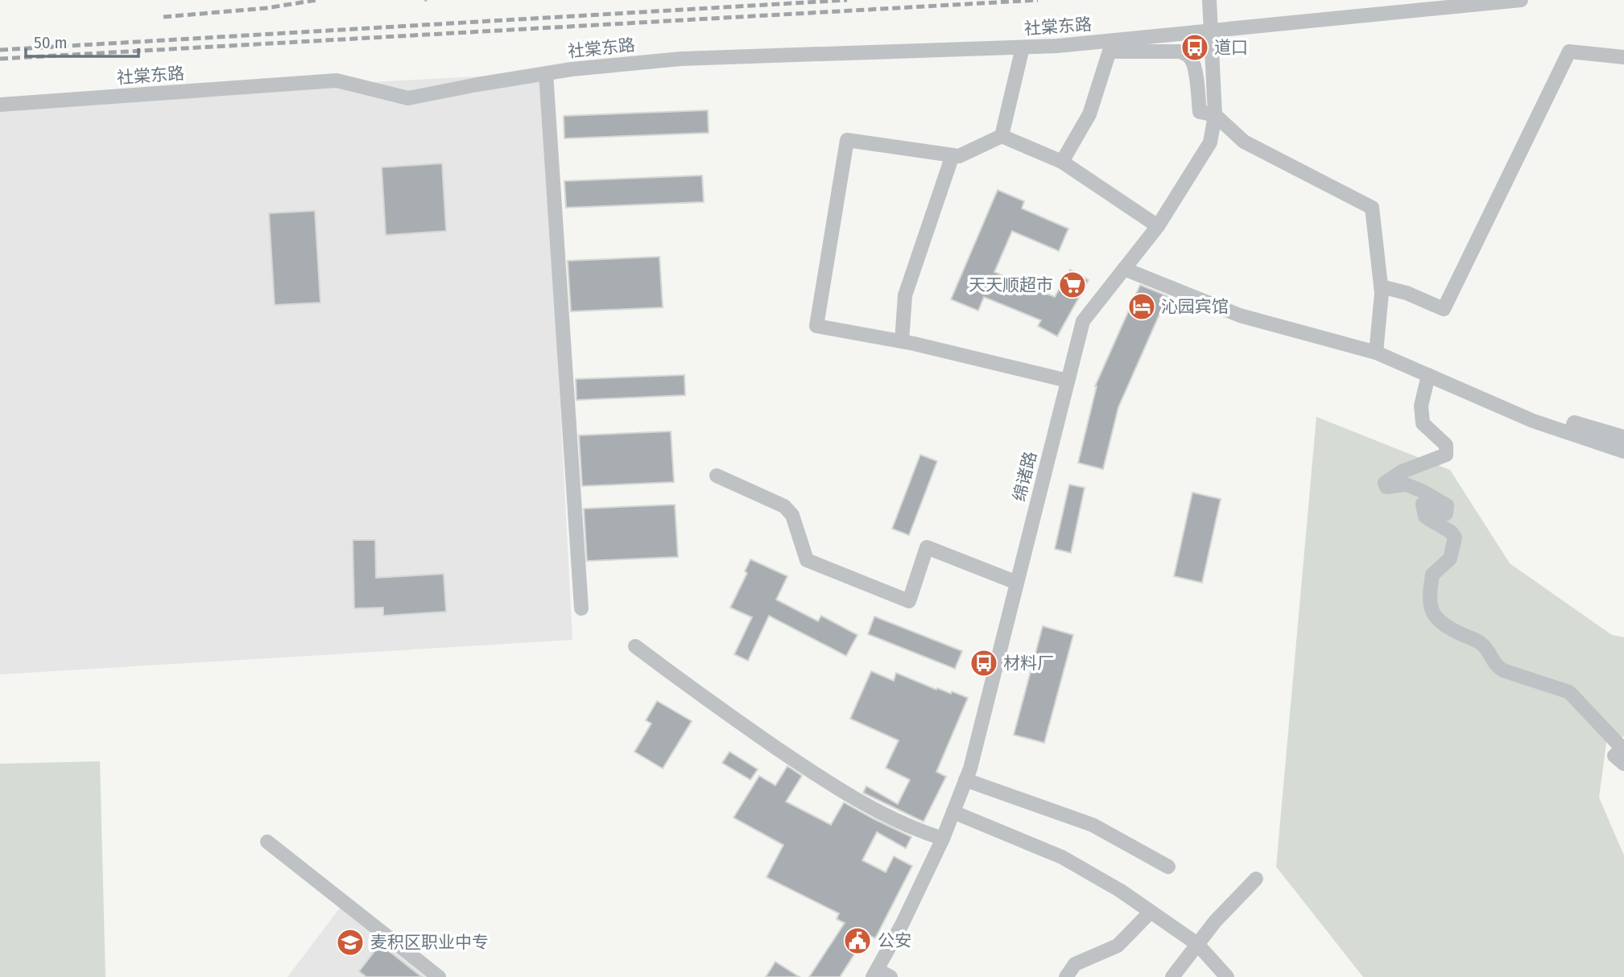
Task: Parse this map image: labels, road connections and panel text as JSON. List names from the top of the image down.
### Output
{
  "streets": {
    "street": ["社棠东路", "绵诸路"]
  },
  "crossings": [
    ["社棠东路", "绵诸路"]
  ],
  "places": {
    "bus stop": ["道口", "材料厂"],
    "supermarket": ["天天顺超市"],
    "hotel": ["沁园宾馆"],
    "public building": ["公安"],
    "school or university": ["麦积区职业中专"]
  },
  "scale_bar": "50 m"
}
